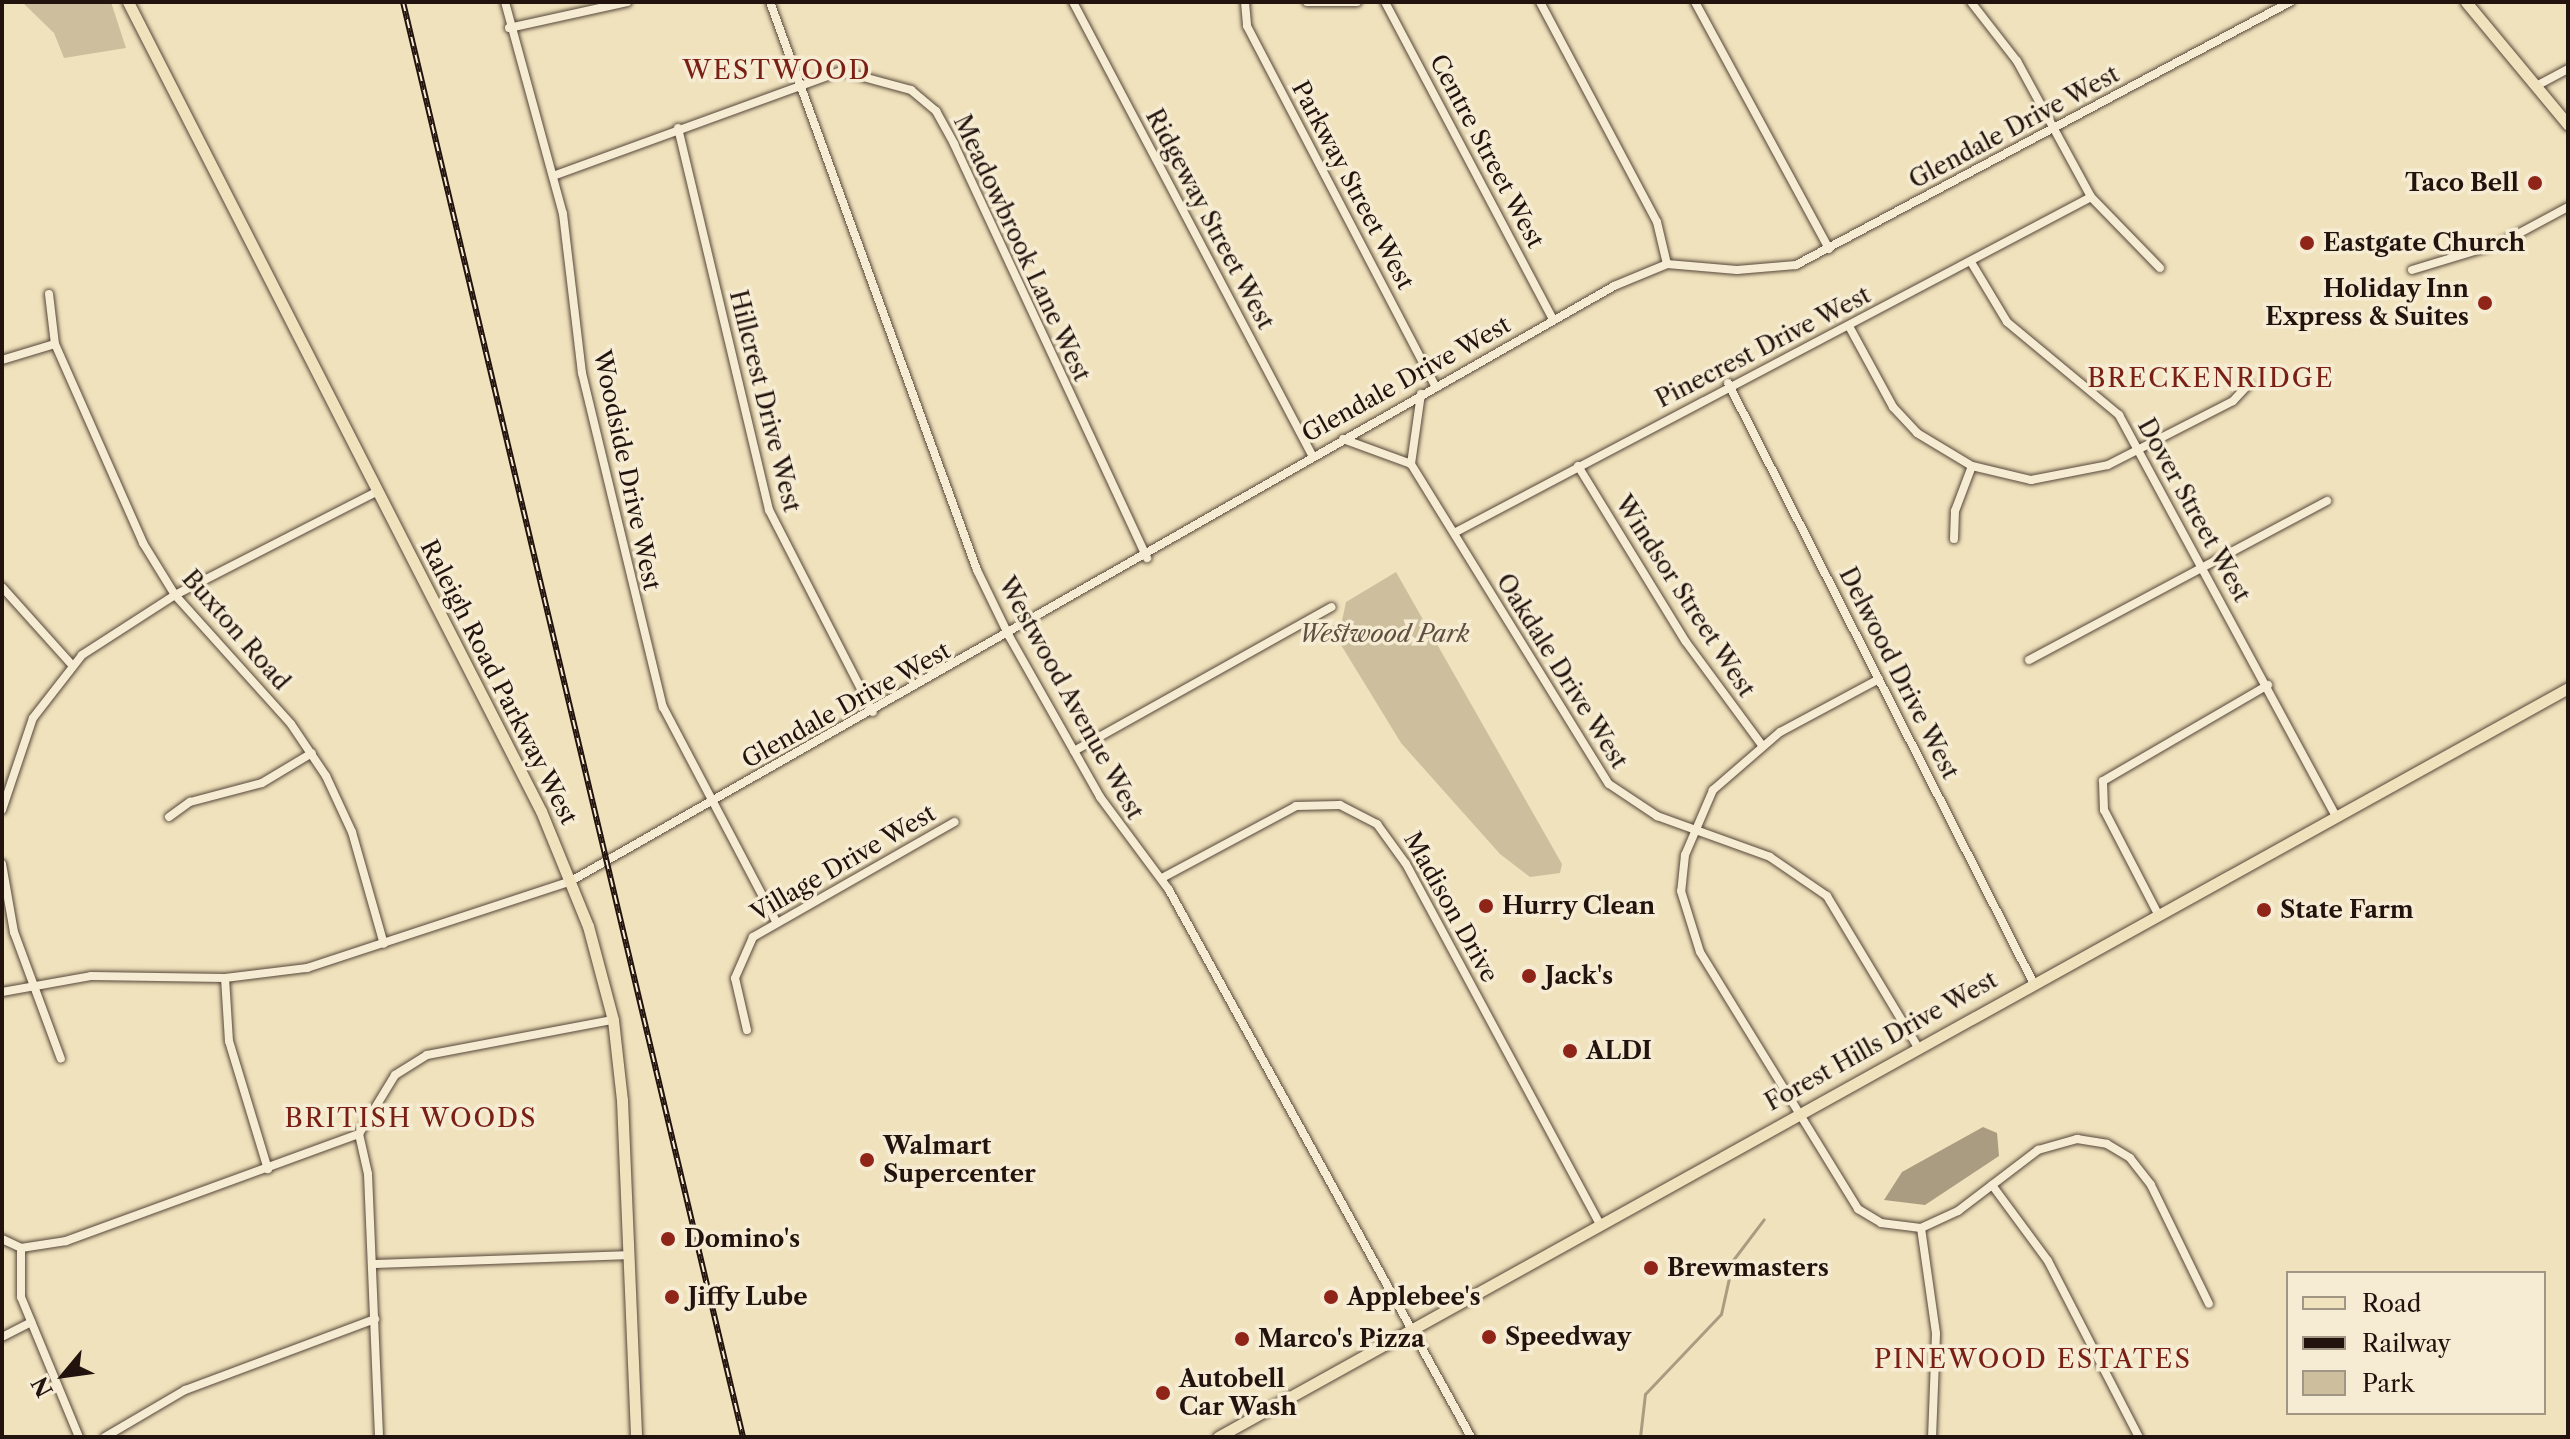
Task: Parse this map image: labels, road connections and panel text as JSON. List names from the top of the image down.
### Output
{
  "streets": {
    "main road": ["Raleigh Road Parkway West", "Forest Hills Drive West"],
    "street": [
      "Glendale Drive West",
      "Centre Street West",
      "Parkway Street West",
      "Ridgeway Street West",
      "Meadowbrook Lane West",
      "Pinecrest Drive West",
      "Hillcrest Drive West",
      "Woodside Drive West",
      "Dover Street West",
      "Windsor Street West",
      "Buxton Road",
      "Oakdale Drive West",
      "Delwood Drive West",
      "Westwood Avenue West",
      "Village Drive West",
      "Madison Drive"
    ]
  },
  "crossings": [
    ["Glendale Drive West", "Centre Street West"],
    ["Glendale Drive West", "Parkway Street West"],
    ["Glendale Drive West", "Ridgeway Street West"],
    ["Glendale Drive West", "Meadowbrook Lane West"],
    ["Glendale Drive West", "Hillcrest Drive West"],
    ["Glendale Drive West", "Woodside Drive West"],
    ["Glendale Drive West", "Buxton Road"],
    ["Glendale Drive West", "Raleigh Road Parkway West"],
    ["Glendale Drive West", "Westwood Avenue West"],
    ["Meadowbrook Lane West", "Hillcrest Drive West"],
    ["Meadowbrook Lane West", "Woodside Drive West"],
    ["Meadowbrook Lane West", "Westwood Avenue West"],
    ["Pinecrest Drive West", "Dover Street West"],
    ["Pinecrest Drive West", "Windsor Street West"],
    ["Pinecrest Drive West", "Oakdale Drive West"],
    ["Pinecrest Drive West", "Delwood Drive West"],
    ["Woodside Drive West", "Village Drive West"],
    ["Dover Street West", "Forest Hills Drive West"],
    ["Oakdale Drive West", "Forest Hills Drive West"],
    ["Delwood Drive West", "Forest Hills Drive West"],
    ["Westwood Avenue West", "Madison Drive"],
    ["Westwood Avenue West", "Forest Hills Drive West"],
    ["Madison Drive", "Forest Hills Drive West"]
  ],
  "districts": [
    "WESTWOOD",
    "BRECKENRIDGE",
    "BRITISH WOODS",
    "PINEWOOD ESTATES"
  ],
  "parks": ["Westwood Park"],
  "places": [
    "Taco Bell",
    "Eastgate Church",
    "Holiday Inn Express & Suites",
    "Hurry Clean",
    "State Farm",
    "Jack's",
    "ALDI",
    "Walmart Supercenter",
    "Domino's",
    "Brewmasters",
    "Jiffy Lube",
    "Applebee's",
    "Speedway",
    "Marco's Pizza",
    "Autobell Car Wash"
  ],
  "legend": ["Road", "Railway", "Park"],
  "north": "bottom left"
}
